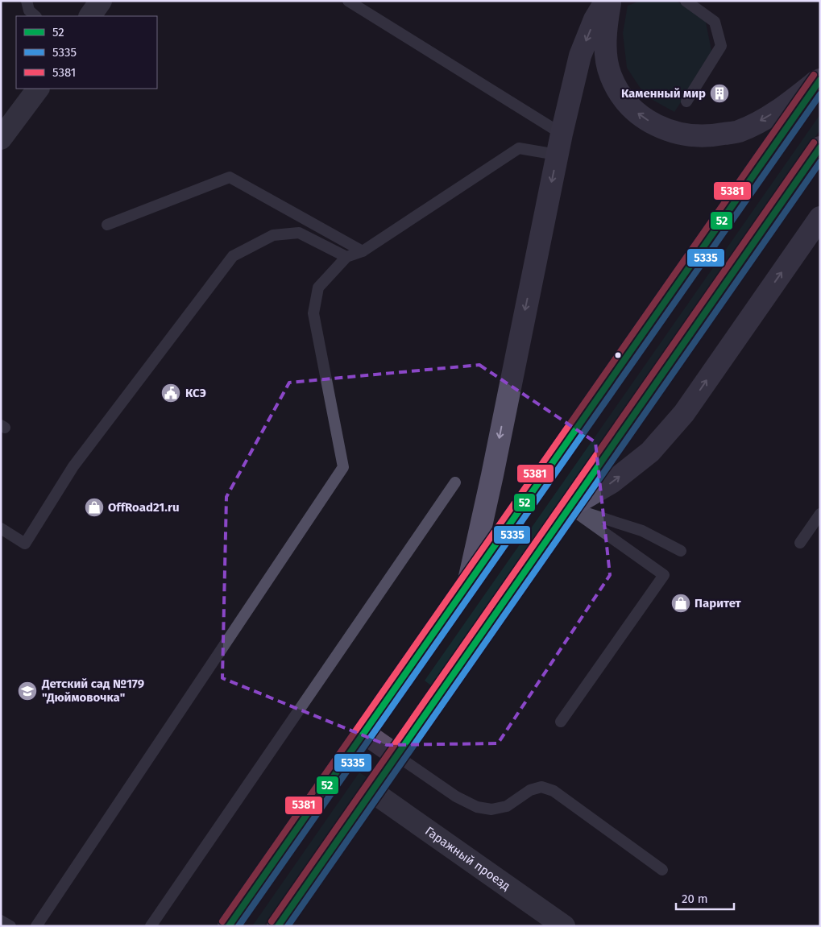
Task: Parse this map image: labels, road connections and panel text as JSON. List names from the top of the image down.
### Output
{
  "streets": {
    "street": ["Гаражный проезд"]
  },
  "places": {
    "building": ["Каменный мир"],
    "public building": ["КСЭ"],
    "shop": ["OffRoad21.ru", "Паритет"],
    "school or university": ["Детский сад №179 \"Дюймовочка\""]
  },
  "lines": ["transit line 5381", "transit line 52", "transit line 5335"],
  "legend": ["52", "5335", "5381"],
  "scale_bar": "20 m"
}
